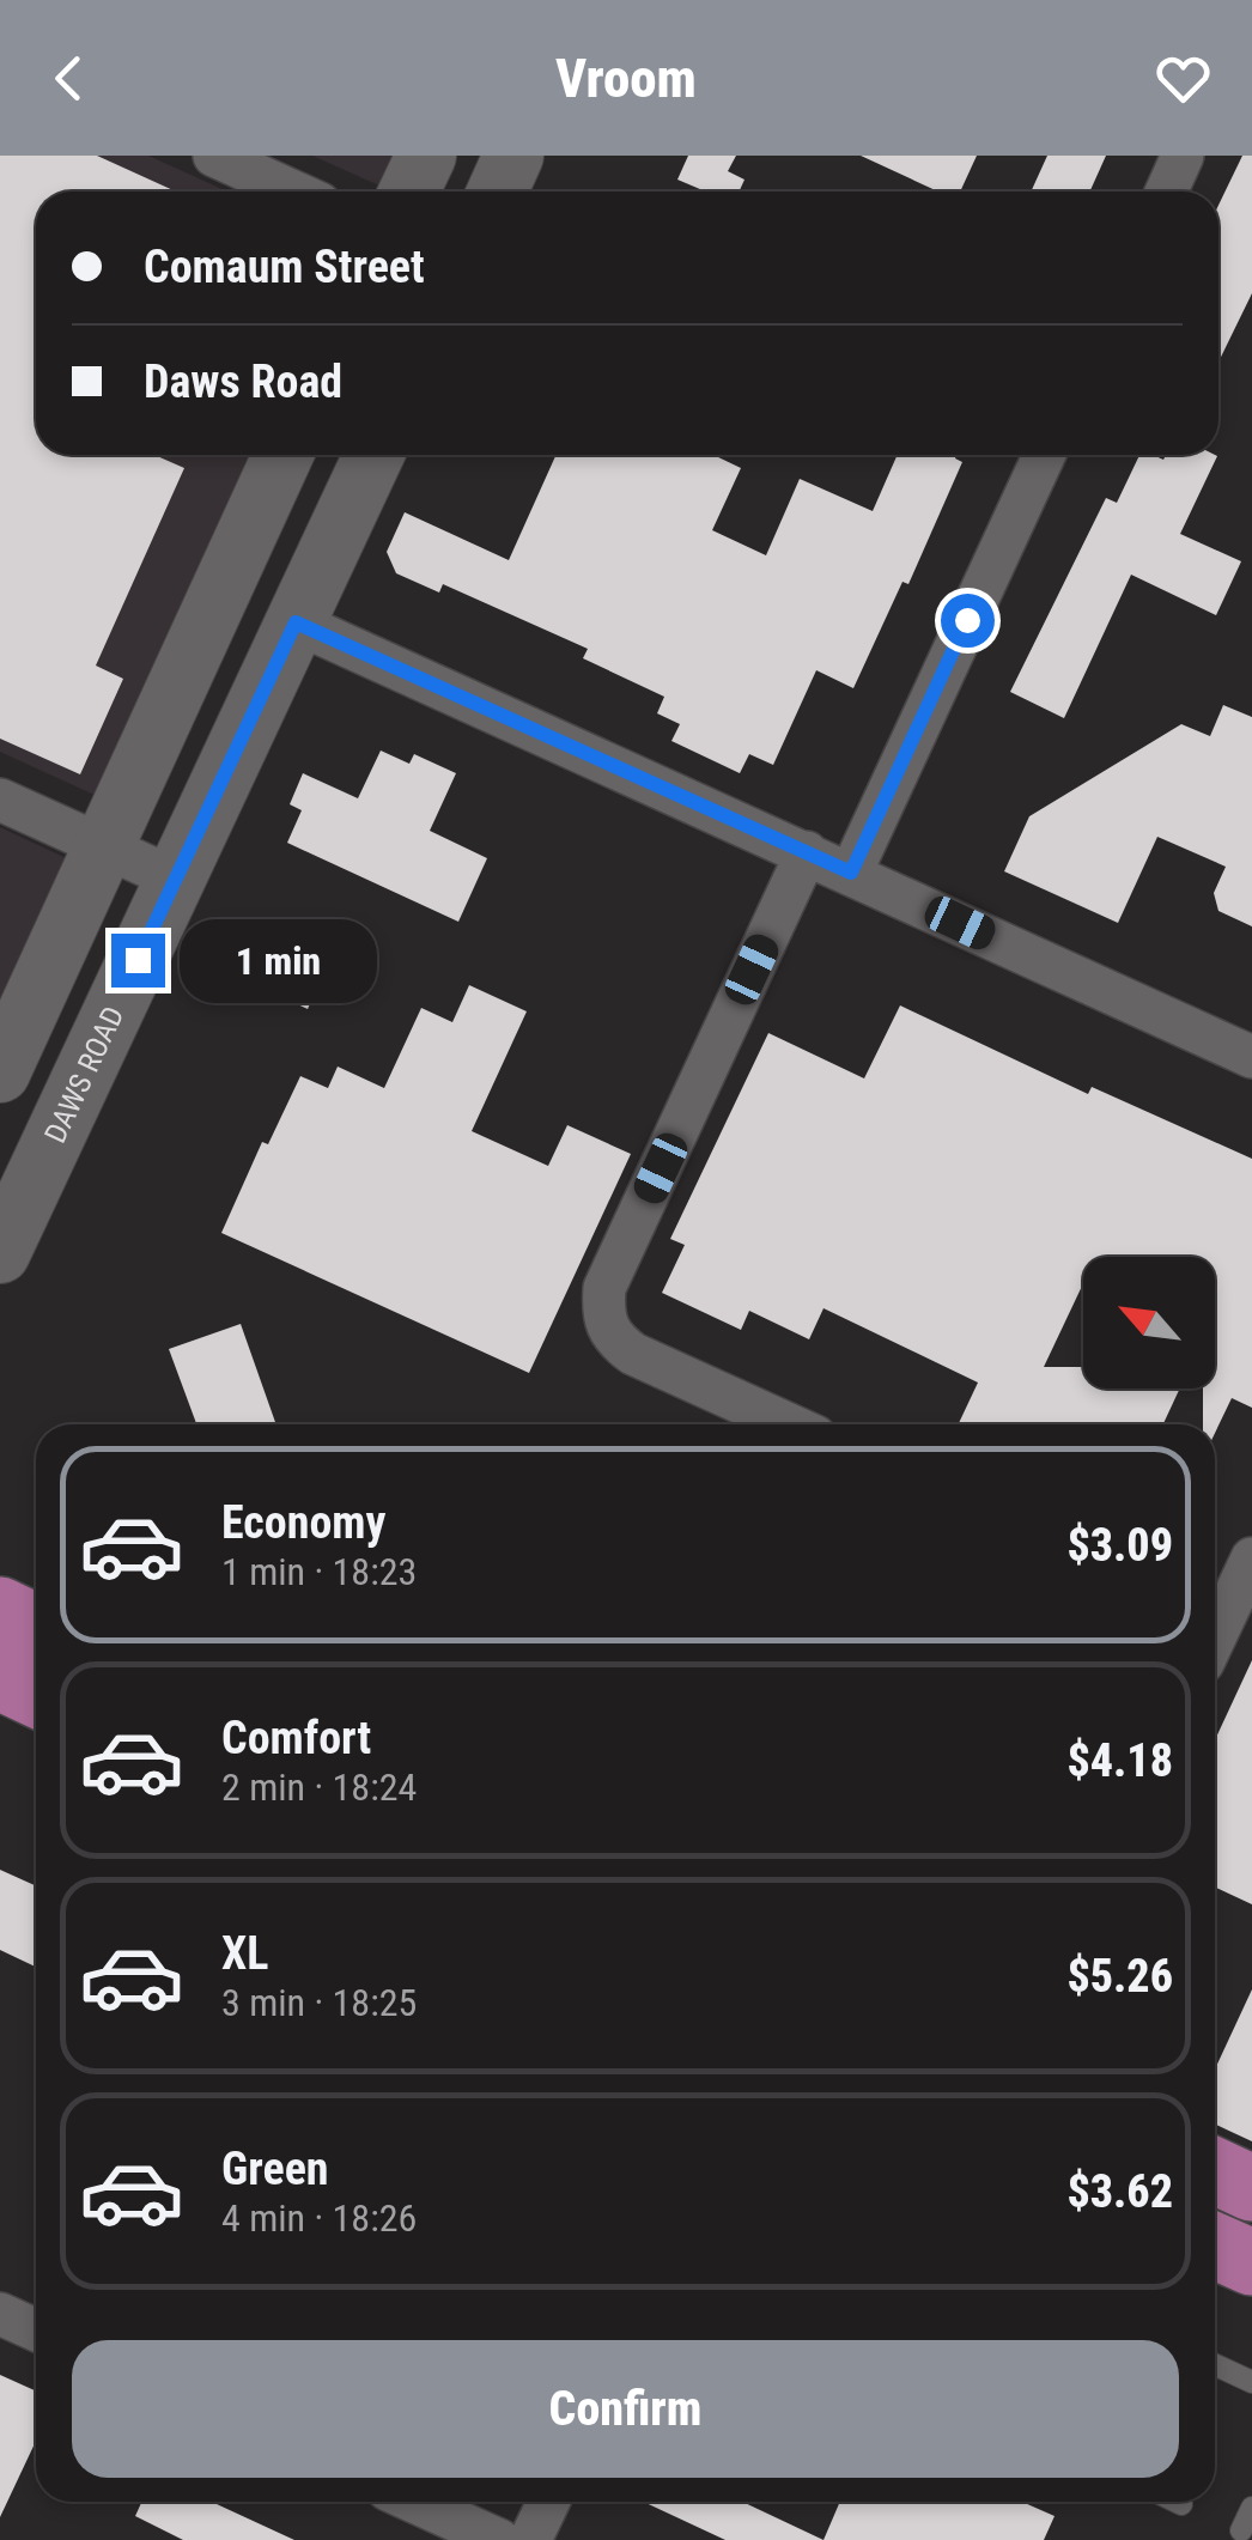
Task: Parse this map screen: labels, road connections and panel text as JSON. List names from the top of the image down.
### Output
{
  "streets": {
    "main road": ["DAWS ROAD"]
  },
  "north": "top left",
  "page": {
    "header": "Vroom",
    "banner": ["Comaum Street", "Daws Road"],
    "bubble": "1 min",
    "list": [
      {
        "name": "Economy",
        "note": "1 min · 18:23",
        "value": "$3.09"
      },
      {
        "name": "Comfort",
        "note": "2 min · 18:24",
        "value": "$4.18"
      },
      {
        "name": "XL",
        "note": "3 min · 18:25",
        "value": "$5.26"
      },
      {
        "name": "Green",
        "note": "4 min · 18:26",
        "value": "$3.62"
      }
    ],
    "buttons": "Confirm"
  }
}
